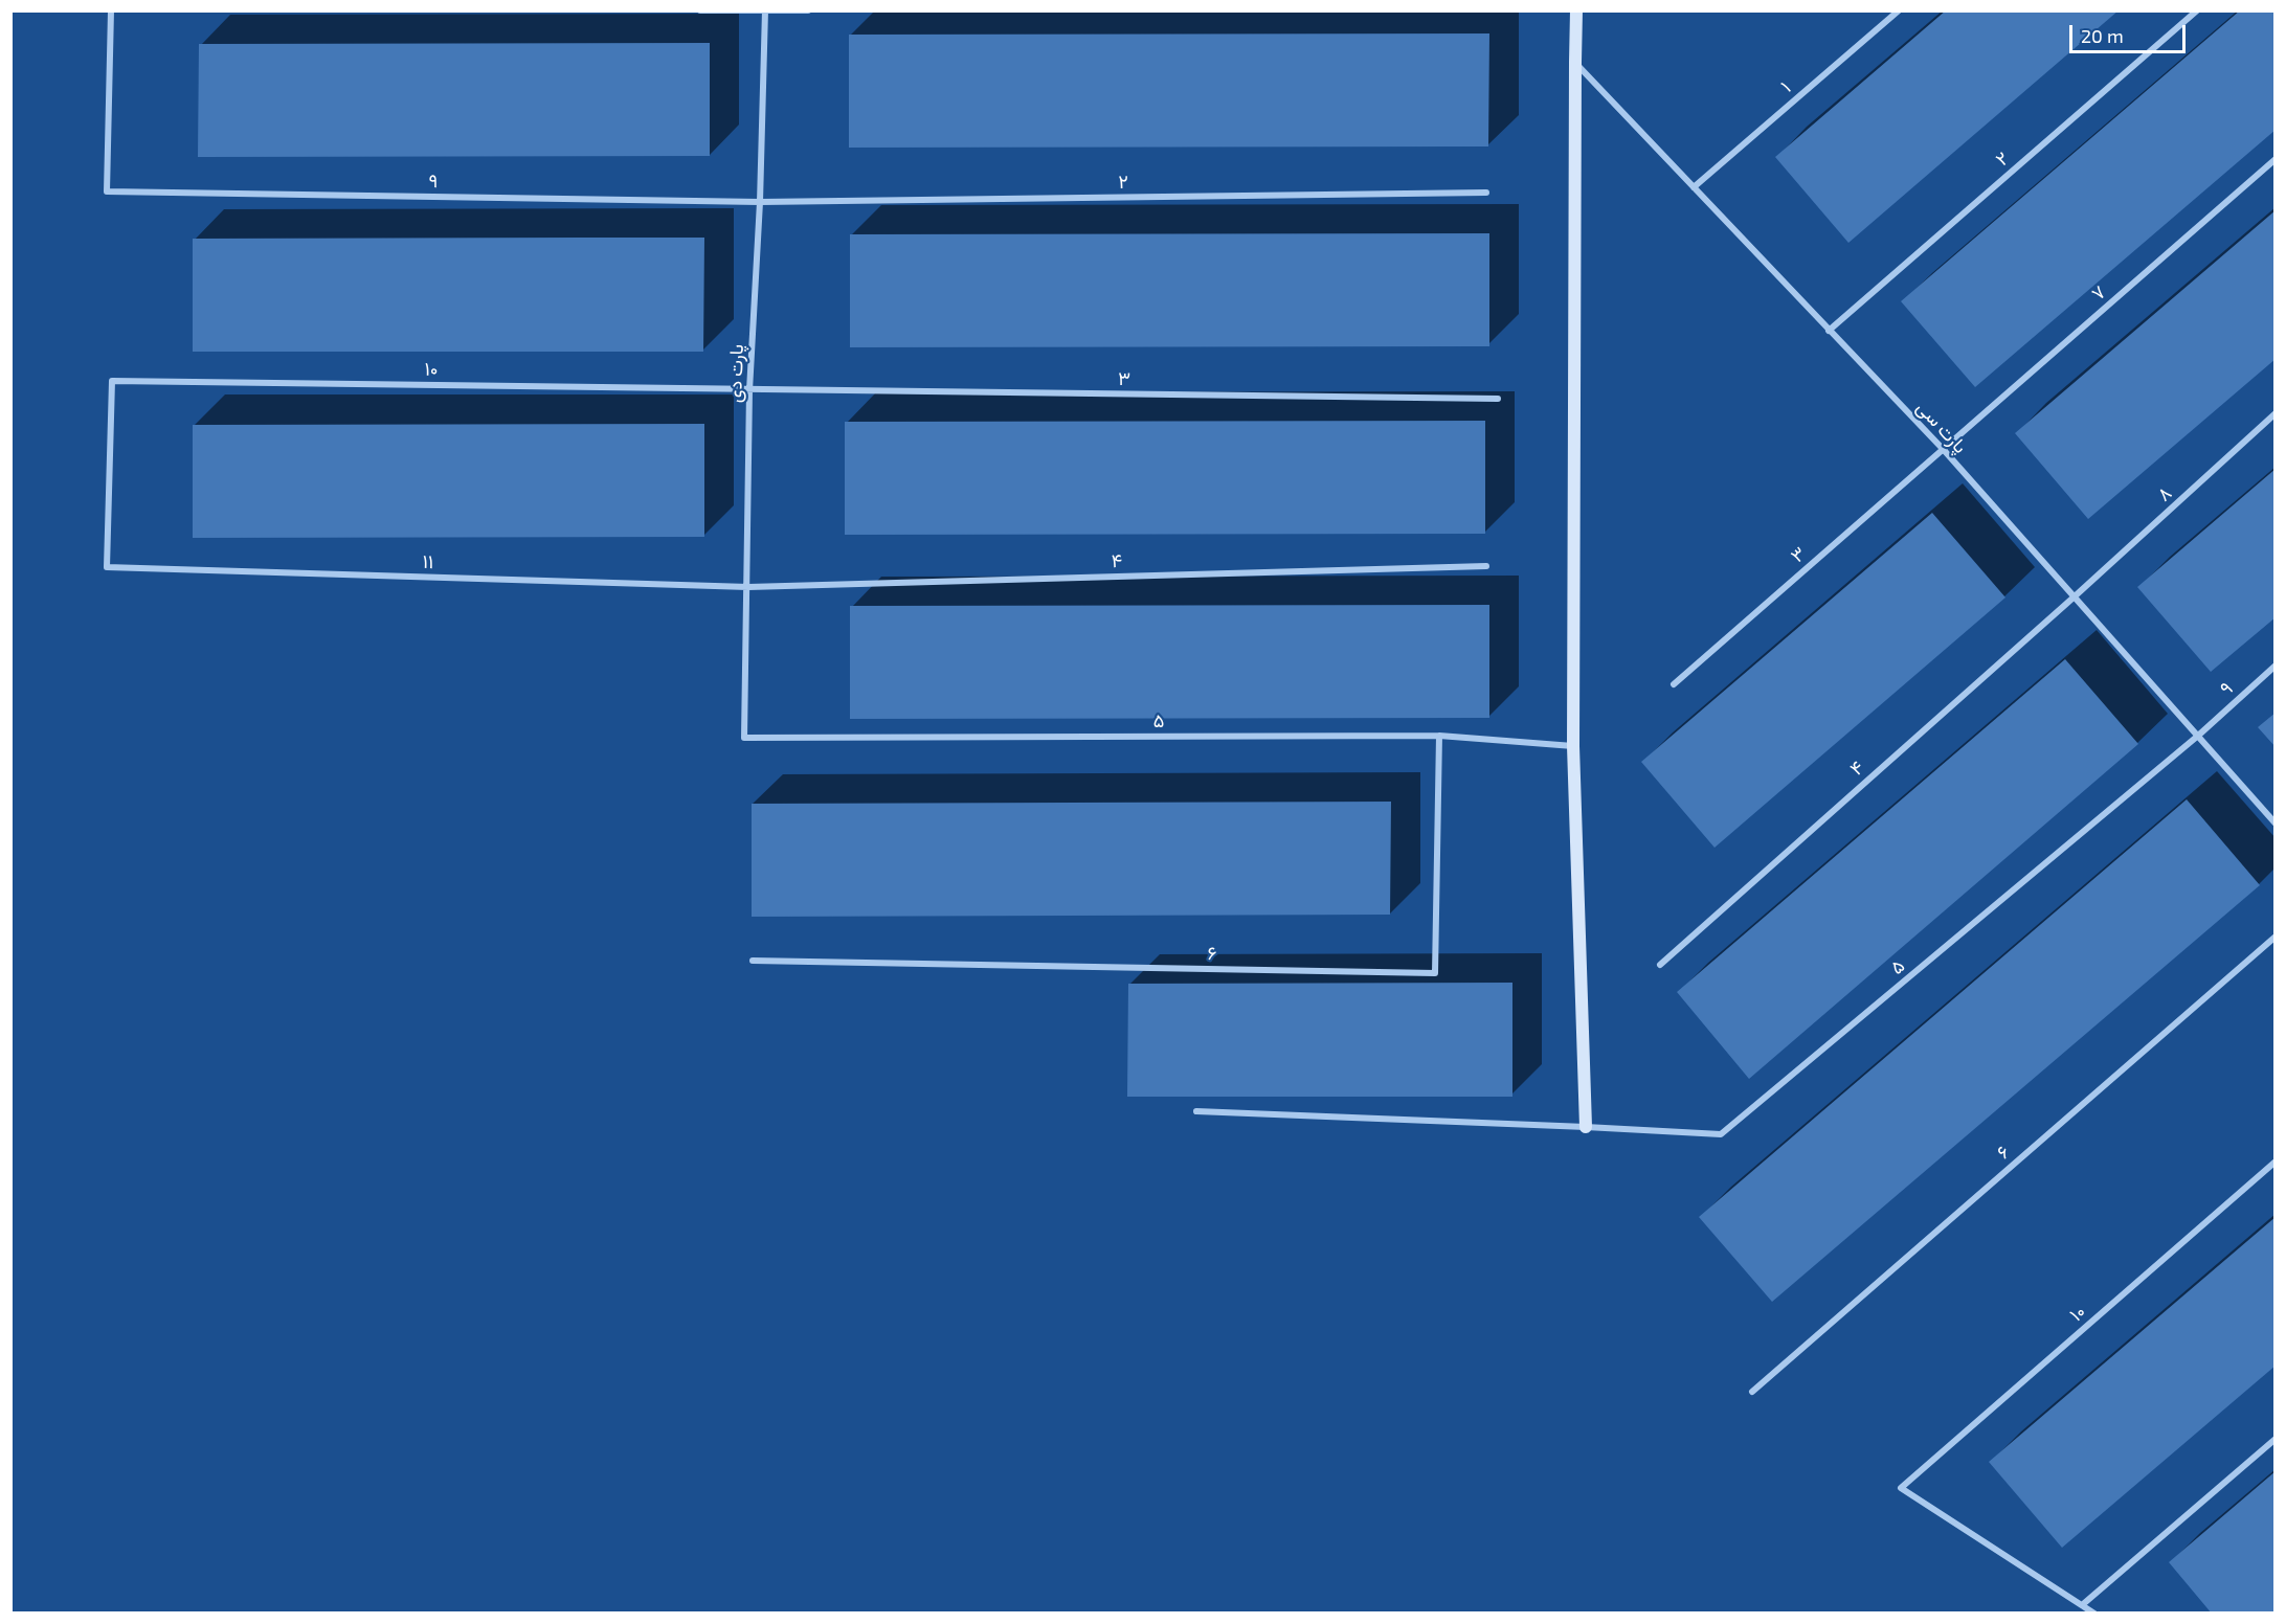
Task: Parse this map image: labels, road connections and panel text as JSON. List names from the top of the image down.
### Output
{
  "streets": {
    "street": [
      "۱",
      "۲",
      "۹",
      "۷",
      "۱۰",
      "پارت دی",
      "۳",
      "پارت سی",
      "۸",
      "۴",
      "۱۱",
      "۵",
      "۶"
    ]
  },
  "crossings": [
    ["۱", "پارت سی"],
    ["۲", "۹"],
    ["۲", "پارت دی"],
    ["۲", "پارت سی"],
    ["۹", "پارت دی"],
    ["۹", "پارت سی"],
    ["۹", "۵"],
    ["۷", "۳"],
    ["۷", "پارت سی"],
    ["۱۰", "پارت دی"],
    ["۱۰", "۳"],
    ["۱۰", "۱۱"],
    ["پارت دی", "۳"],
    ["پارت دی", "۴"],
    ["پارت دی", "۱۱"],
    ["پارت دی", "۵"],
    ["۳", "پارت سی"],
    ["پارت سی", "۸"],
    ["پارت سی", "۴"],
    ["پارت سی", "۵"],
    ["۸", "۴"],
    ["۴", "۱۱"],
    ["۵", "۶"]
  ],
  "scale_bar": "20 m"
}
